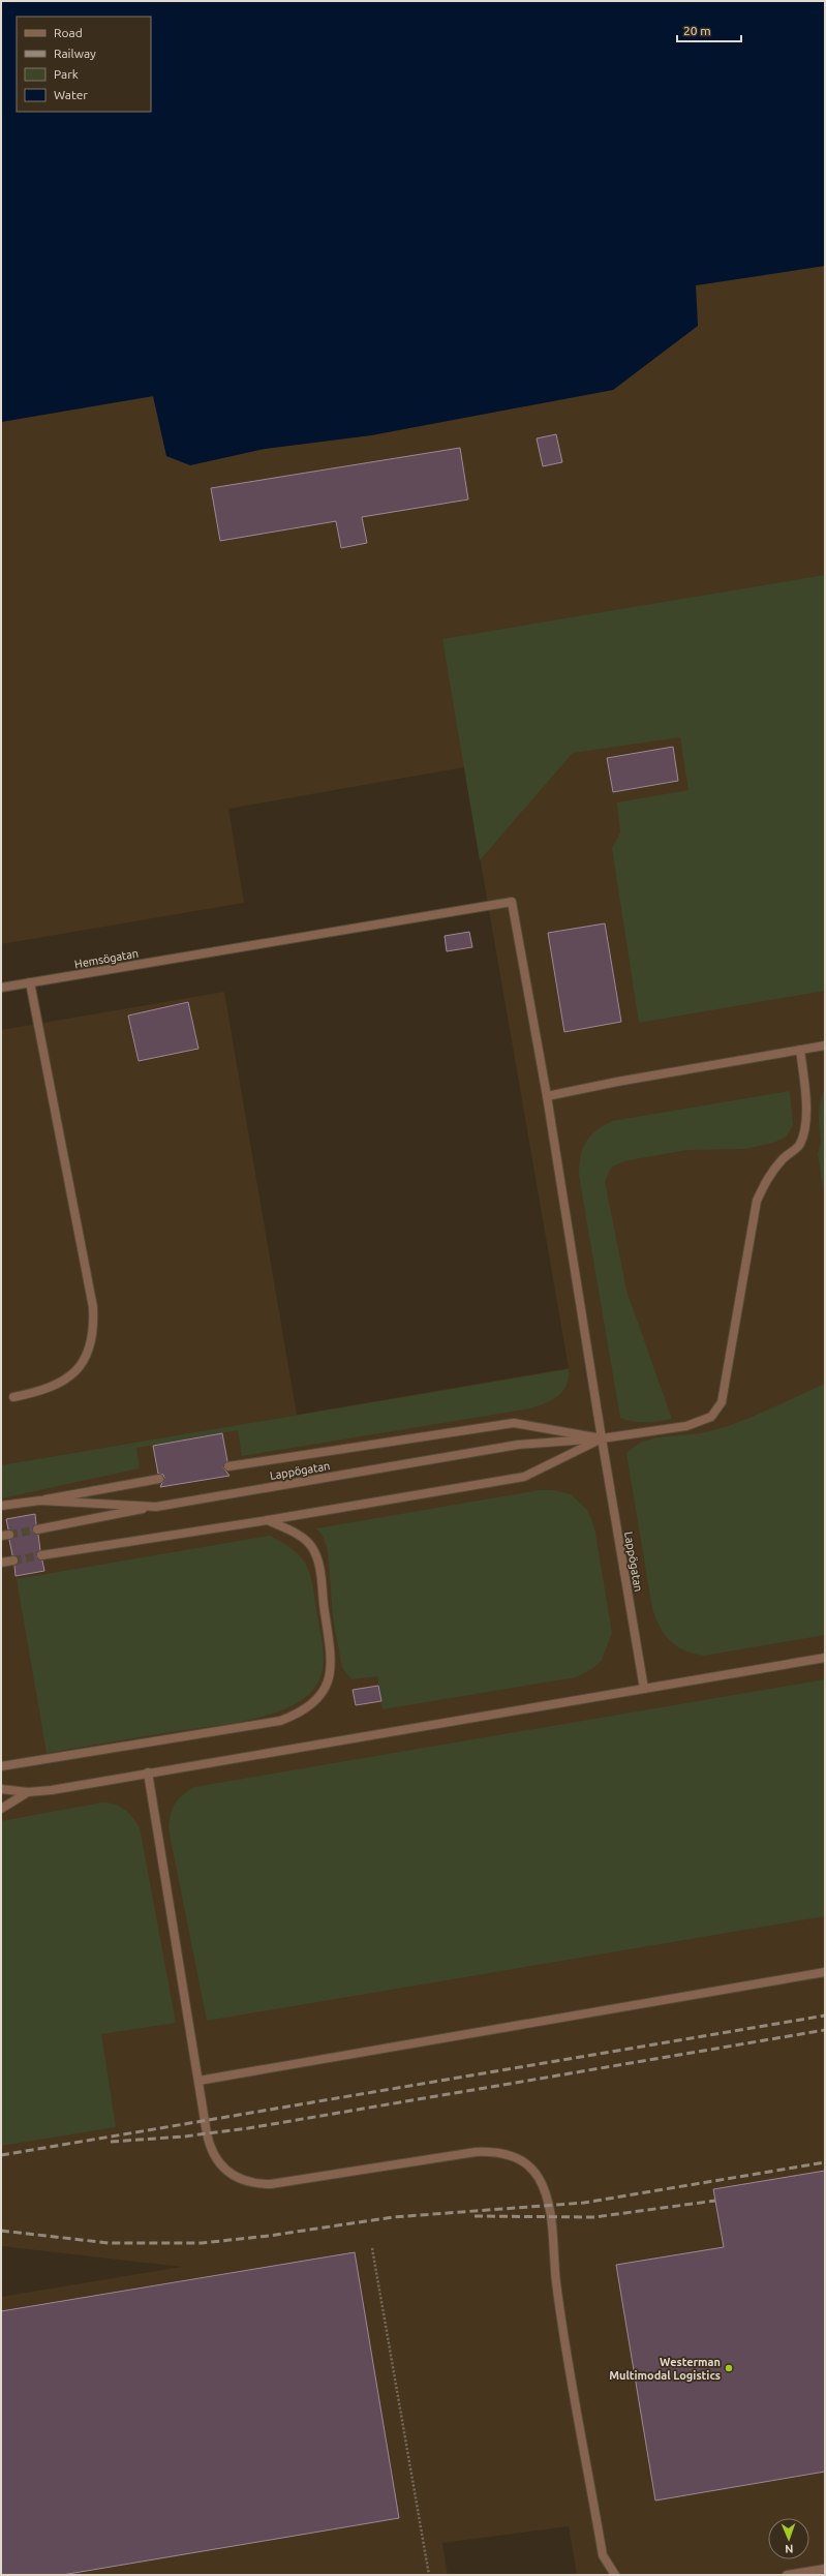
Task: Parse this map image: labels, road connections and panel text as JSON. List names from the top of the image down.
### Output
{
  "streets": {
    "street": ["Hemsögatan", "Lappögatan"]
  },
  "places": ["Westerman Multimodal Logistics"],
  "legend": [
    "Road",
    "Railway",
    "Park",
    "Water"
  ],
  "scale_bar": "20 m",
  "north": "bottom"
}
